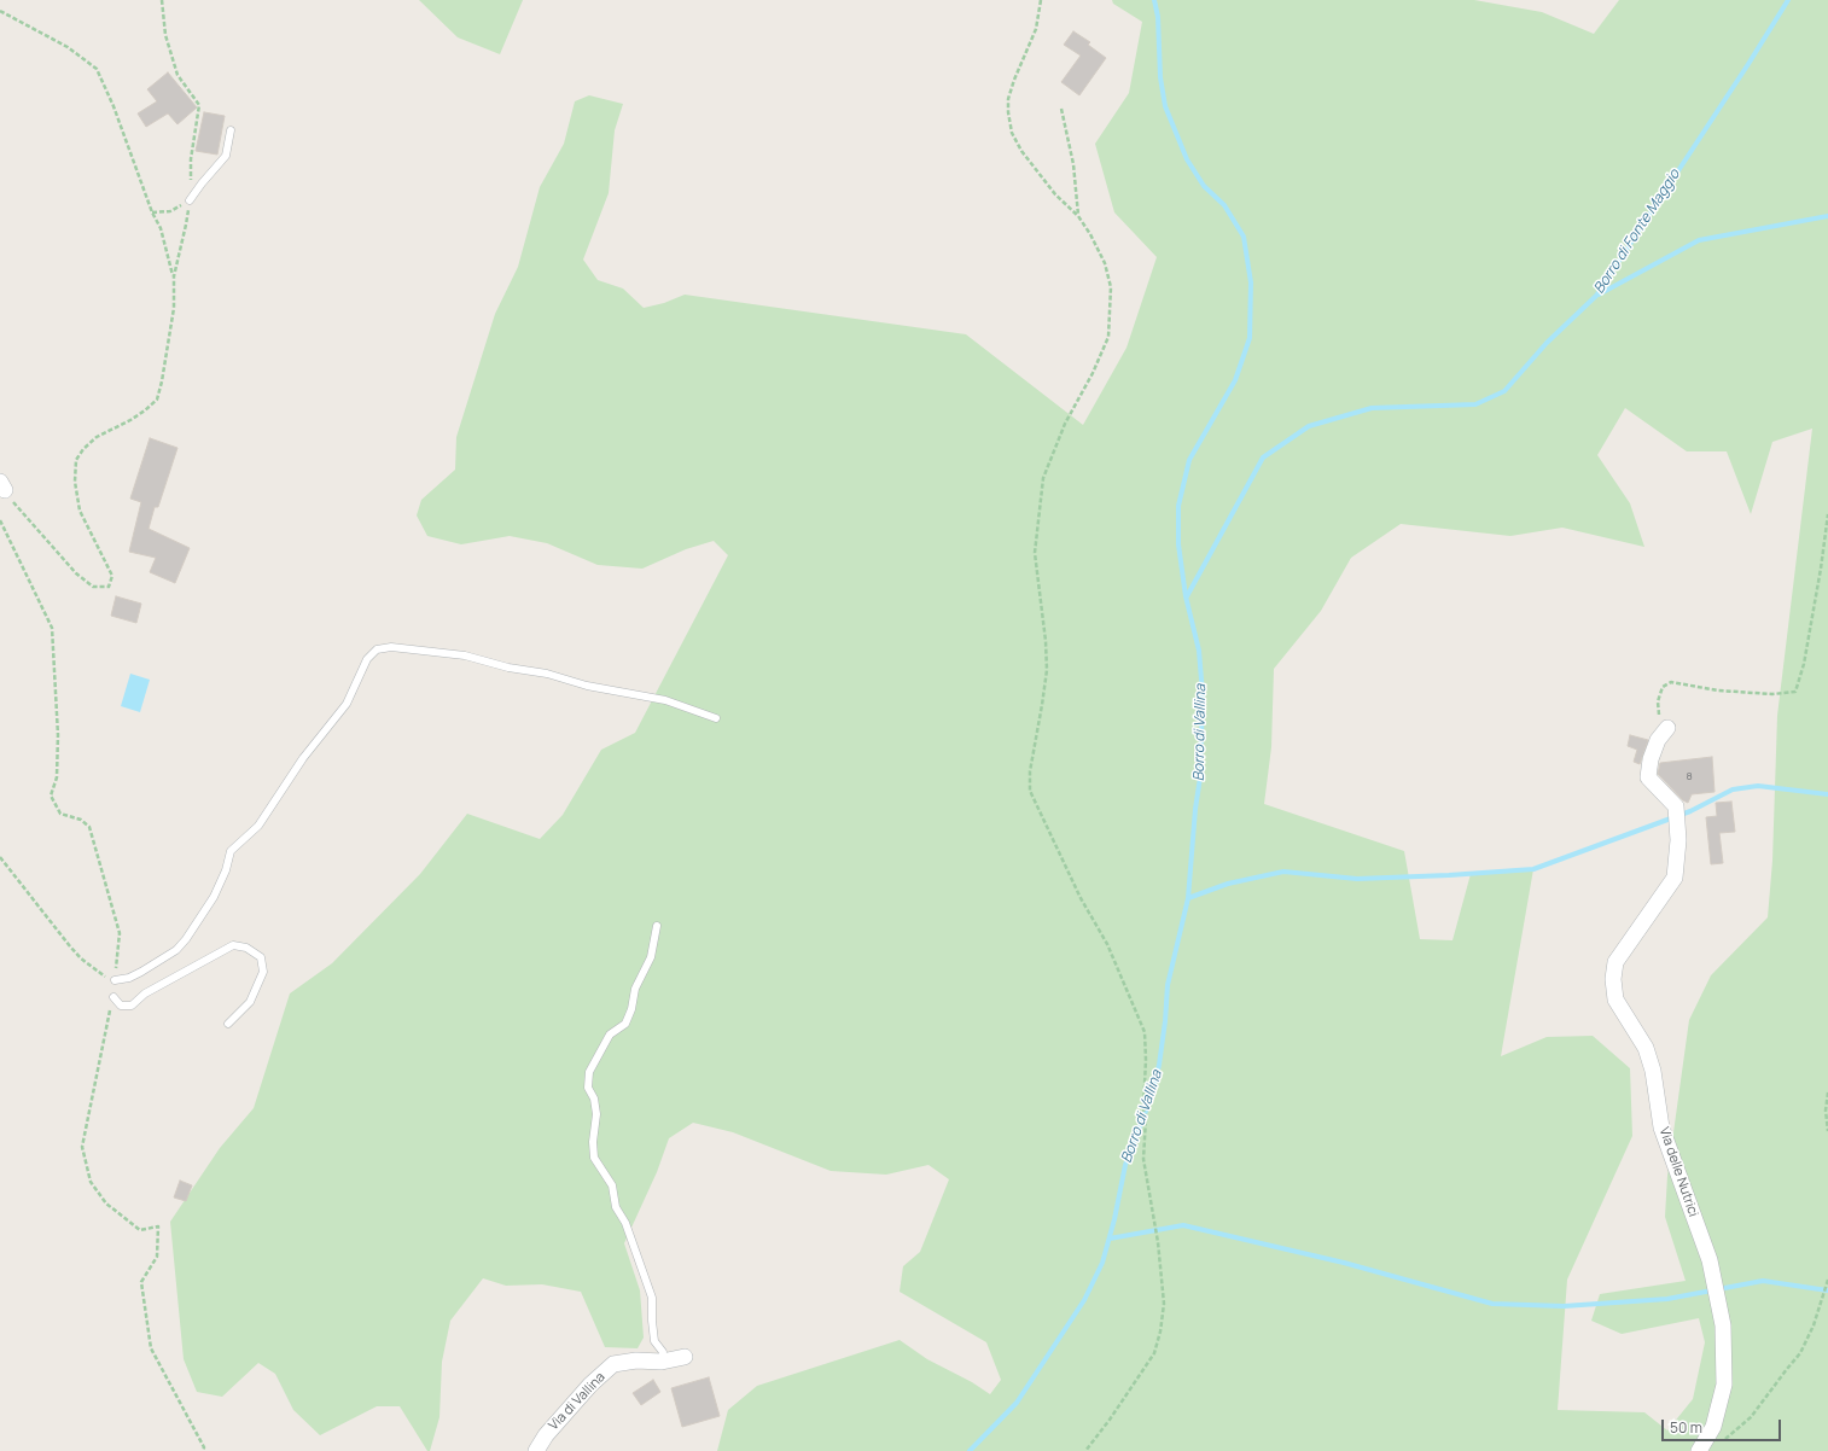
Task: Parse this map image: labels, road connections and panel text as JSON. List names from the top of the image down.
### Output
{
  "streets": {
    "street": ["Via delle Nutrici", "Via di Vallina"]
  },
  "water": ["Borro di Fonte Maggio", "Borro di Vallina"],
  "house_numbers": ["8"],
  "scale_bar": "50 m"
}
